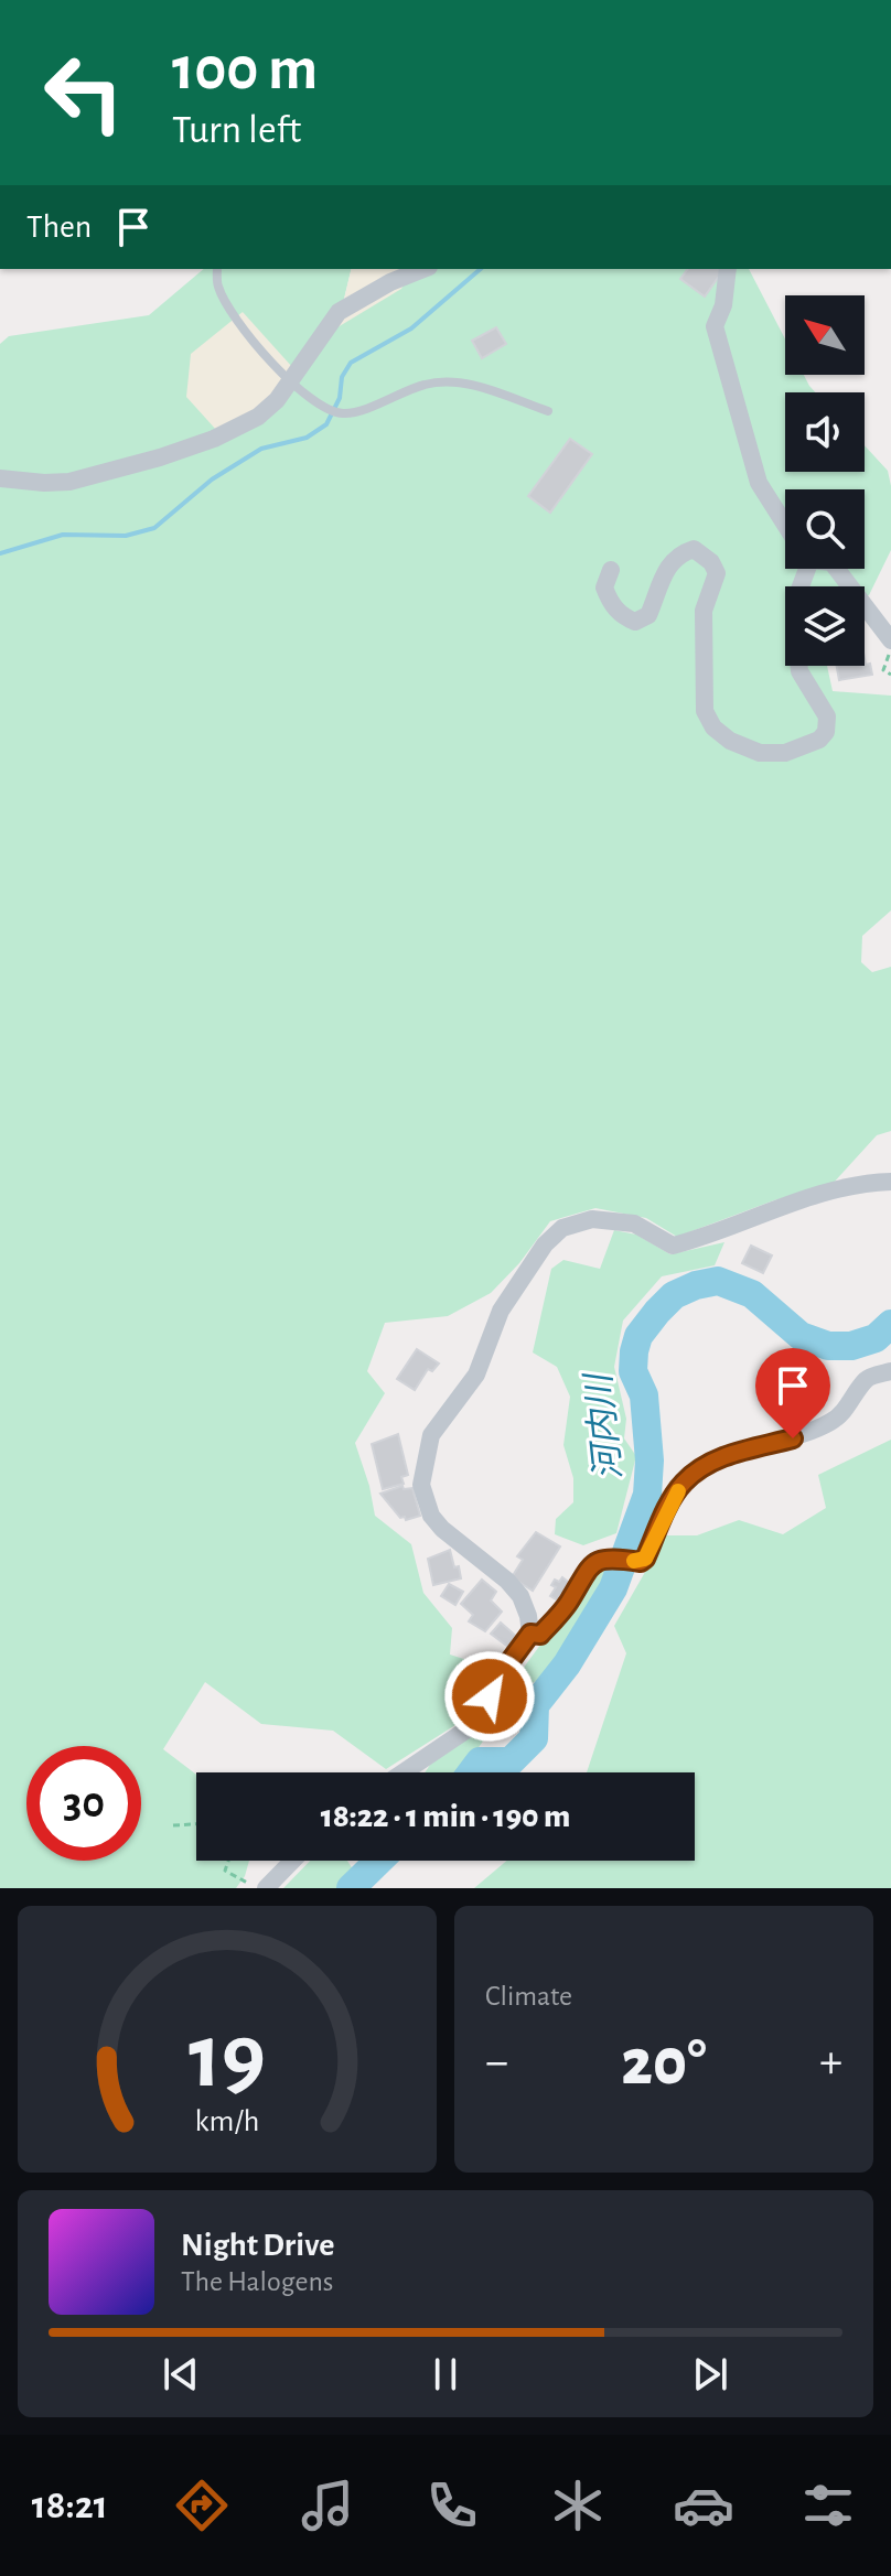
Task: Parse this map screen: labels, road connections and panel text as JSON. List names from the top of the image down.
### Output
{
  "water": ["河内川"],
  "north": "top left",
  "page": {
    "turn": ["100 m", "Turn left"],
    "then": "Then",
    "limit": "30",
    "trip": "18:22 · 1 min · 190 m",
    "tile": "Climate",
    "heat": ["−", "20°", "+"],
    "song": ["Night Drive", "The Halogens"],
    "tabs": "18:21",
    "gauge": ["19", "km/h"]
  }
}
